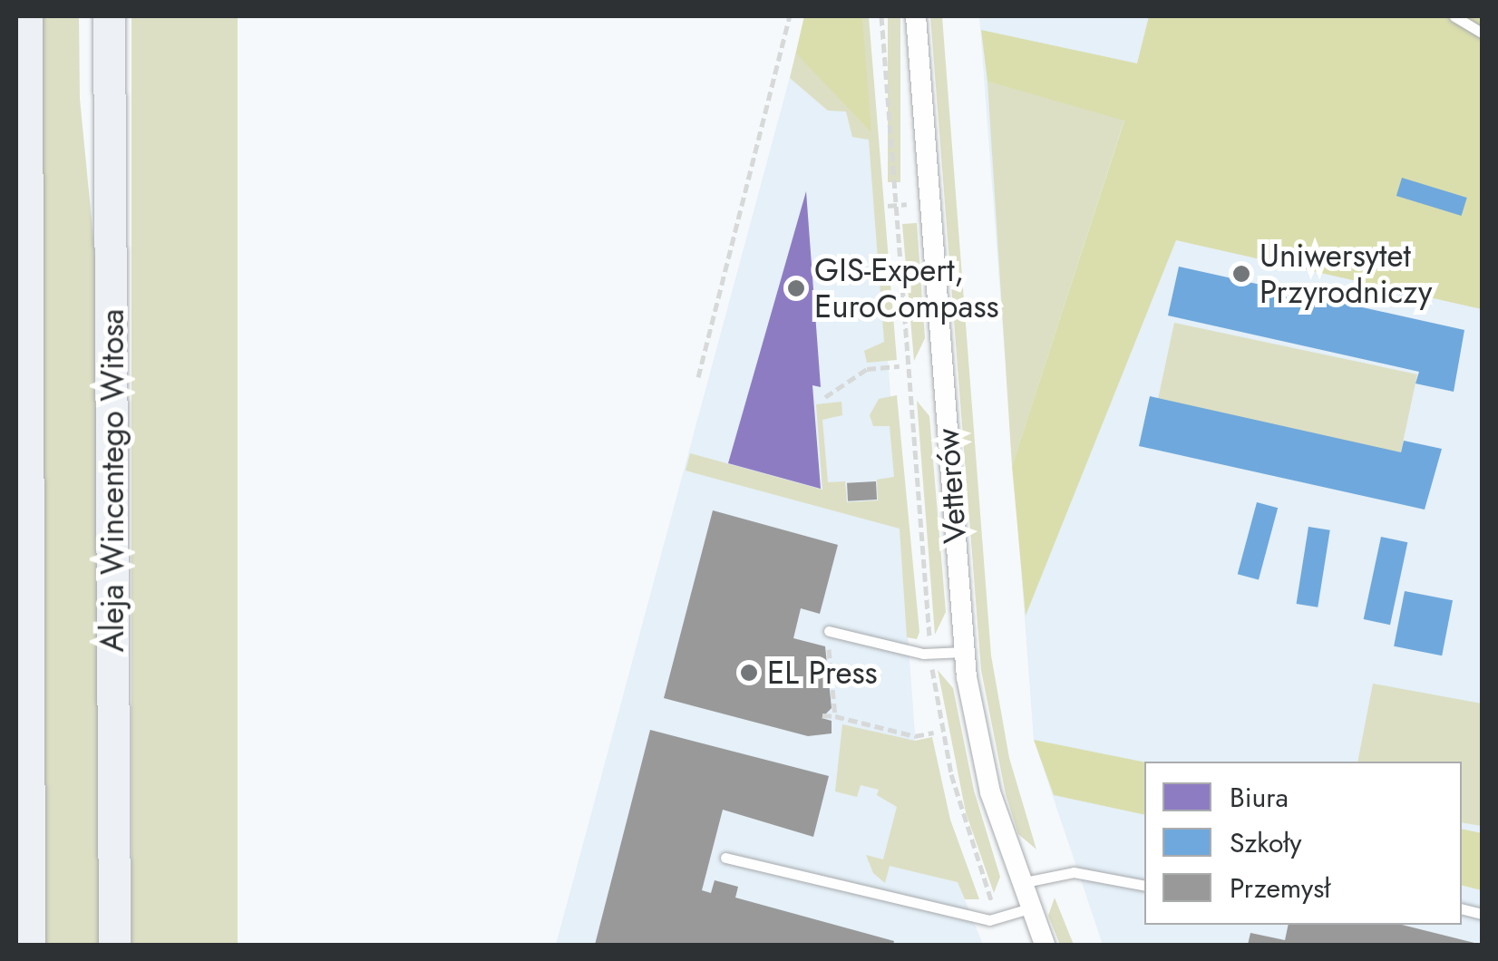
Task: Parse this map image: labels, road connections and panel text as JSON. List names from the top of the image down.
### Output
{
  "streets": {
    "main road": ["Aleja Wincentego Witosa"],
    "street": ["Vetterów"]
  },
  "places": ["Uniwersytet Przyrodniczy", "GIS-Expert, EuroCompass", "EL Press"],
  "legend": ["Biura", "Szkoły", "Przemysł"]
}
